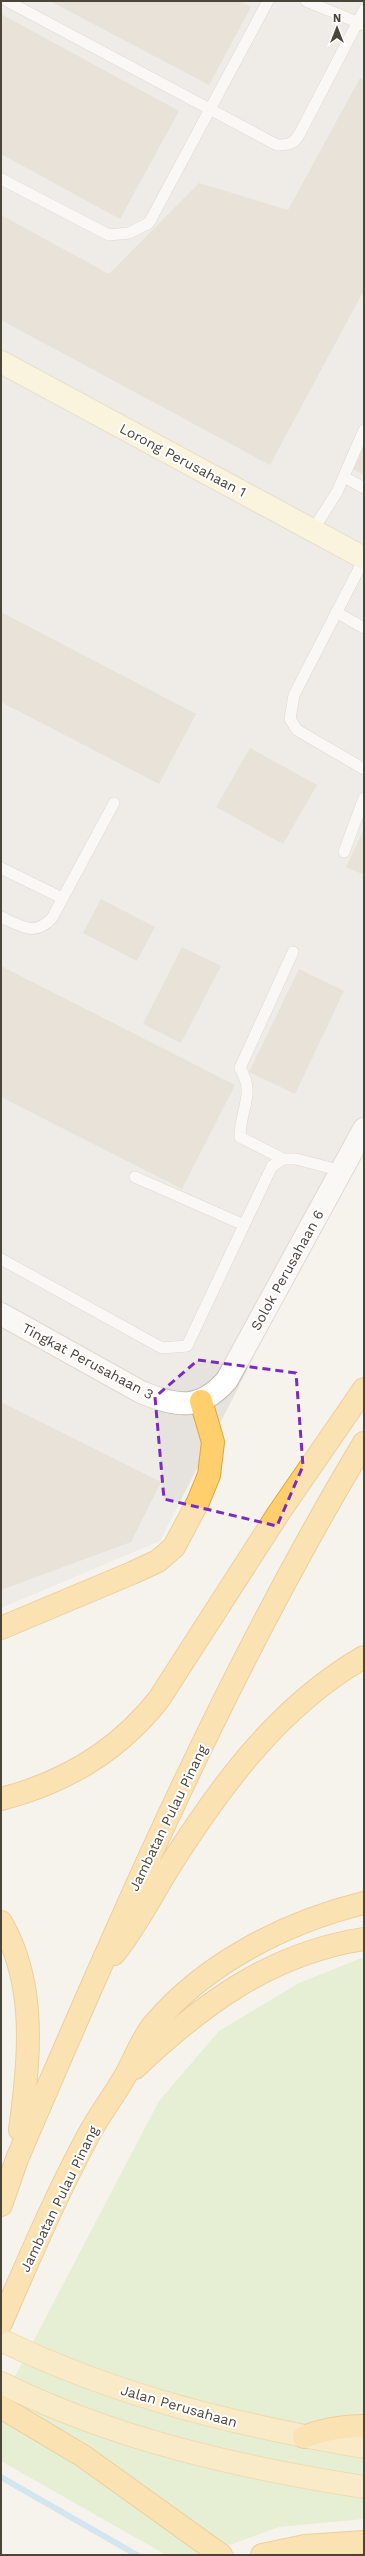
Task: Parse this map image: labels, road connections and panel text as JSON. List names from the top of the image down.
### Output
{
  "streets": {
    "highway": ["Jambatan Pulau Pinang"],
    "main road": ["Jalan Perusahaan"],
    "street": ["Lorong Perusahaan 1", "Solok Perusahaan 6", "Tingkat Perusahaan 3"]
  },
  "crossings": [
    ["Solok Perusahaan 6", "Tingkat Perusahaan 3"]
  ],
  "north": "top"
}
